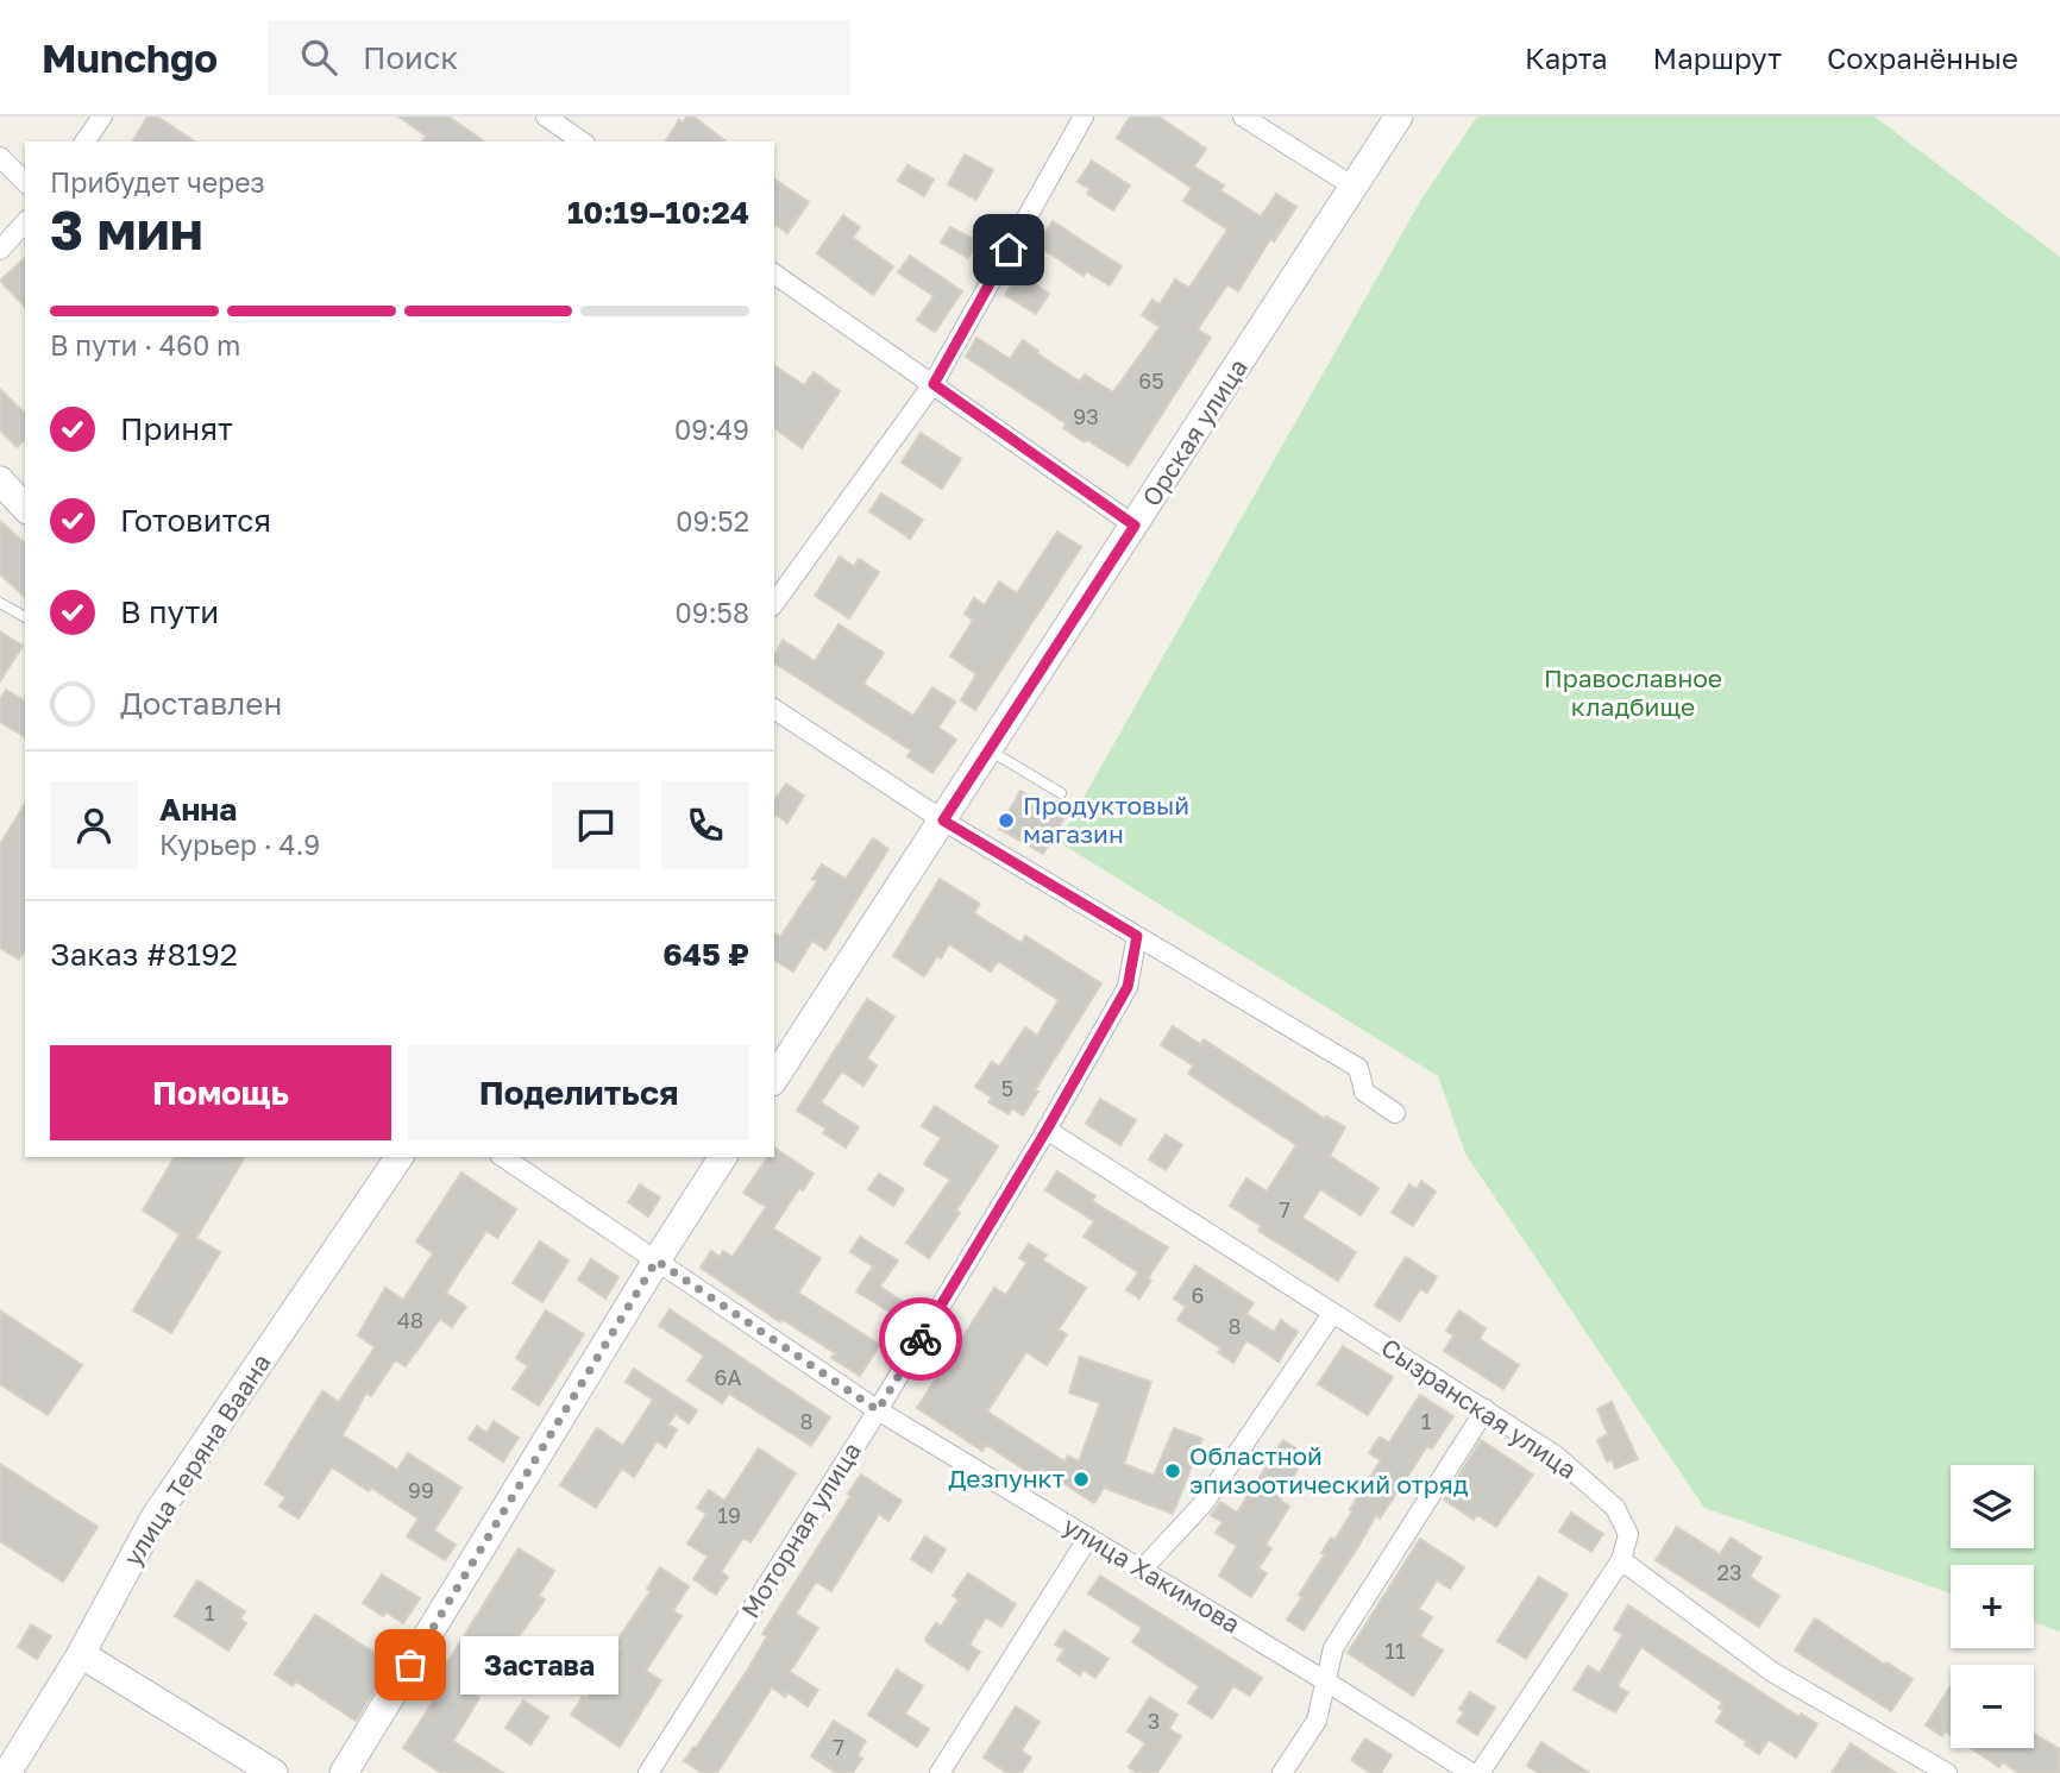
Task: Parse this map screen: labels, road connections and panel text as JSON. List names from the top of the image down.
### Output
{
  "streets": {
    "main road": ["Орская улица", "улица Теряна Ваана"],
    "street": ["Сызранская улица", "Моторная улица", "улица Хакимова"]
  },
  "crossings": [
    ["Сызранская улица", "Моторная улица"],
    ["Моторная улица", "улица Хакимова"]
  ],
  "parks": ["Православное кладбище"],
  "places": [
    "Продуктовый магазин",
    "Областной эпизоотический отряд",
    "Дезпункт",
    "Застава"
  ],
  "house_numbers": [
    "65",
    "93",
    "5",
    "7",
    "6",
    "48",
    "8",
    "6А",
    "8",
    "1",
    "99",
    "19",
    "23",
    "1",
    "11",
    "3",
    "7"
  ],
  "page": {
    "header": "Munchgo",
    "search": "Поиск",
    "nav": ["Карта", "Маршрут", "Сохранённые"],
    "heading": ["3 мин", "Прибудет через", "10:19–10:24"],
    "panel": [
      "Анна",
      "Курьер · 4.9",
      "Заказ #8192",
      "645 ₽"
    ],
    "bar": "В пути · 460 m",
    "list": [
      ["Принят", "09:49"],
      ["Готовится", "09:52"],
      ["В пути", "09:58"],
      "Доставлен"
    ],
    "buttons": ["Помощь", "Поделиться"],
    "map_buttons": ["+", "−"],
    "bubble": "Застава"
  }
}
